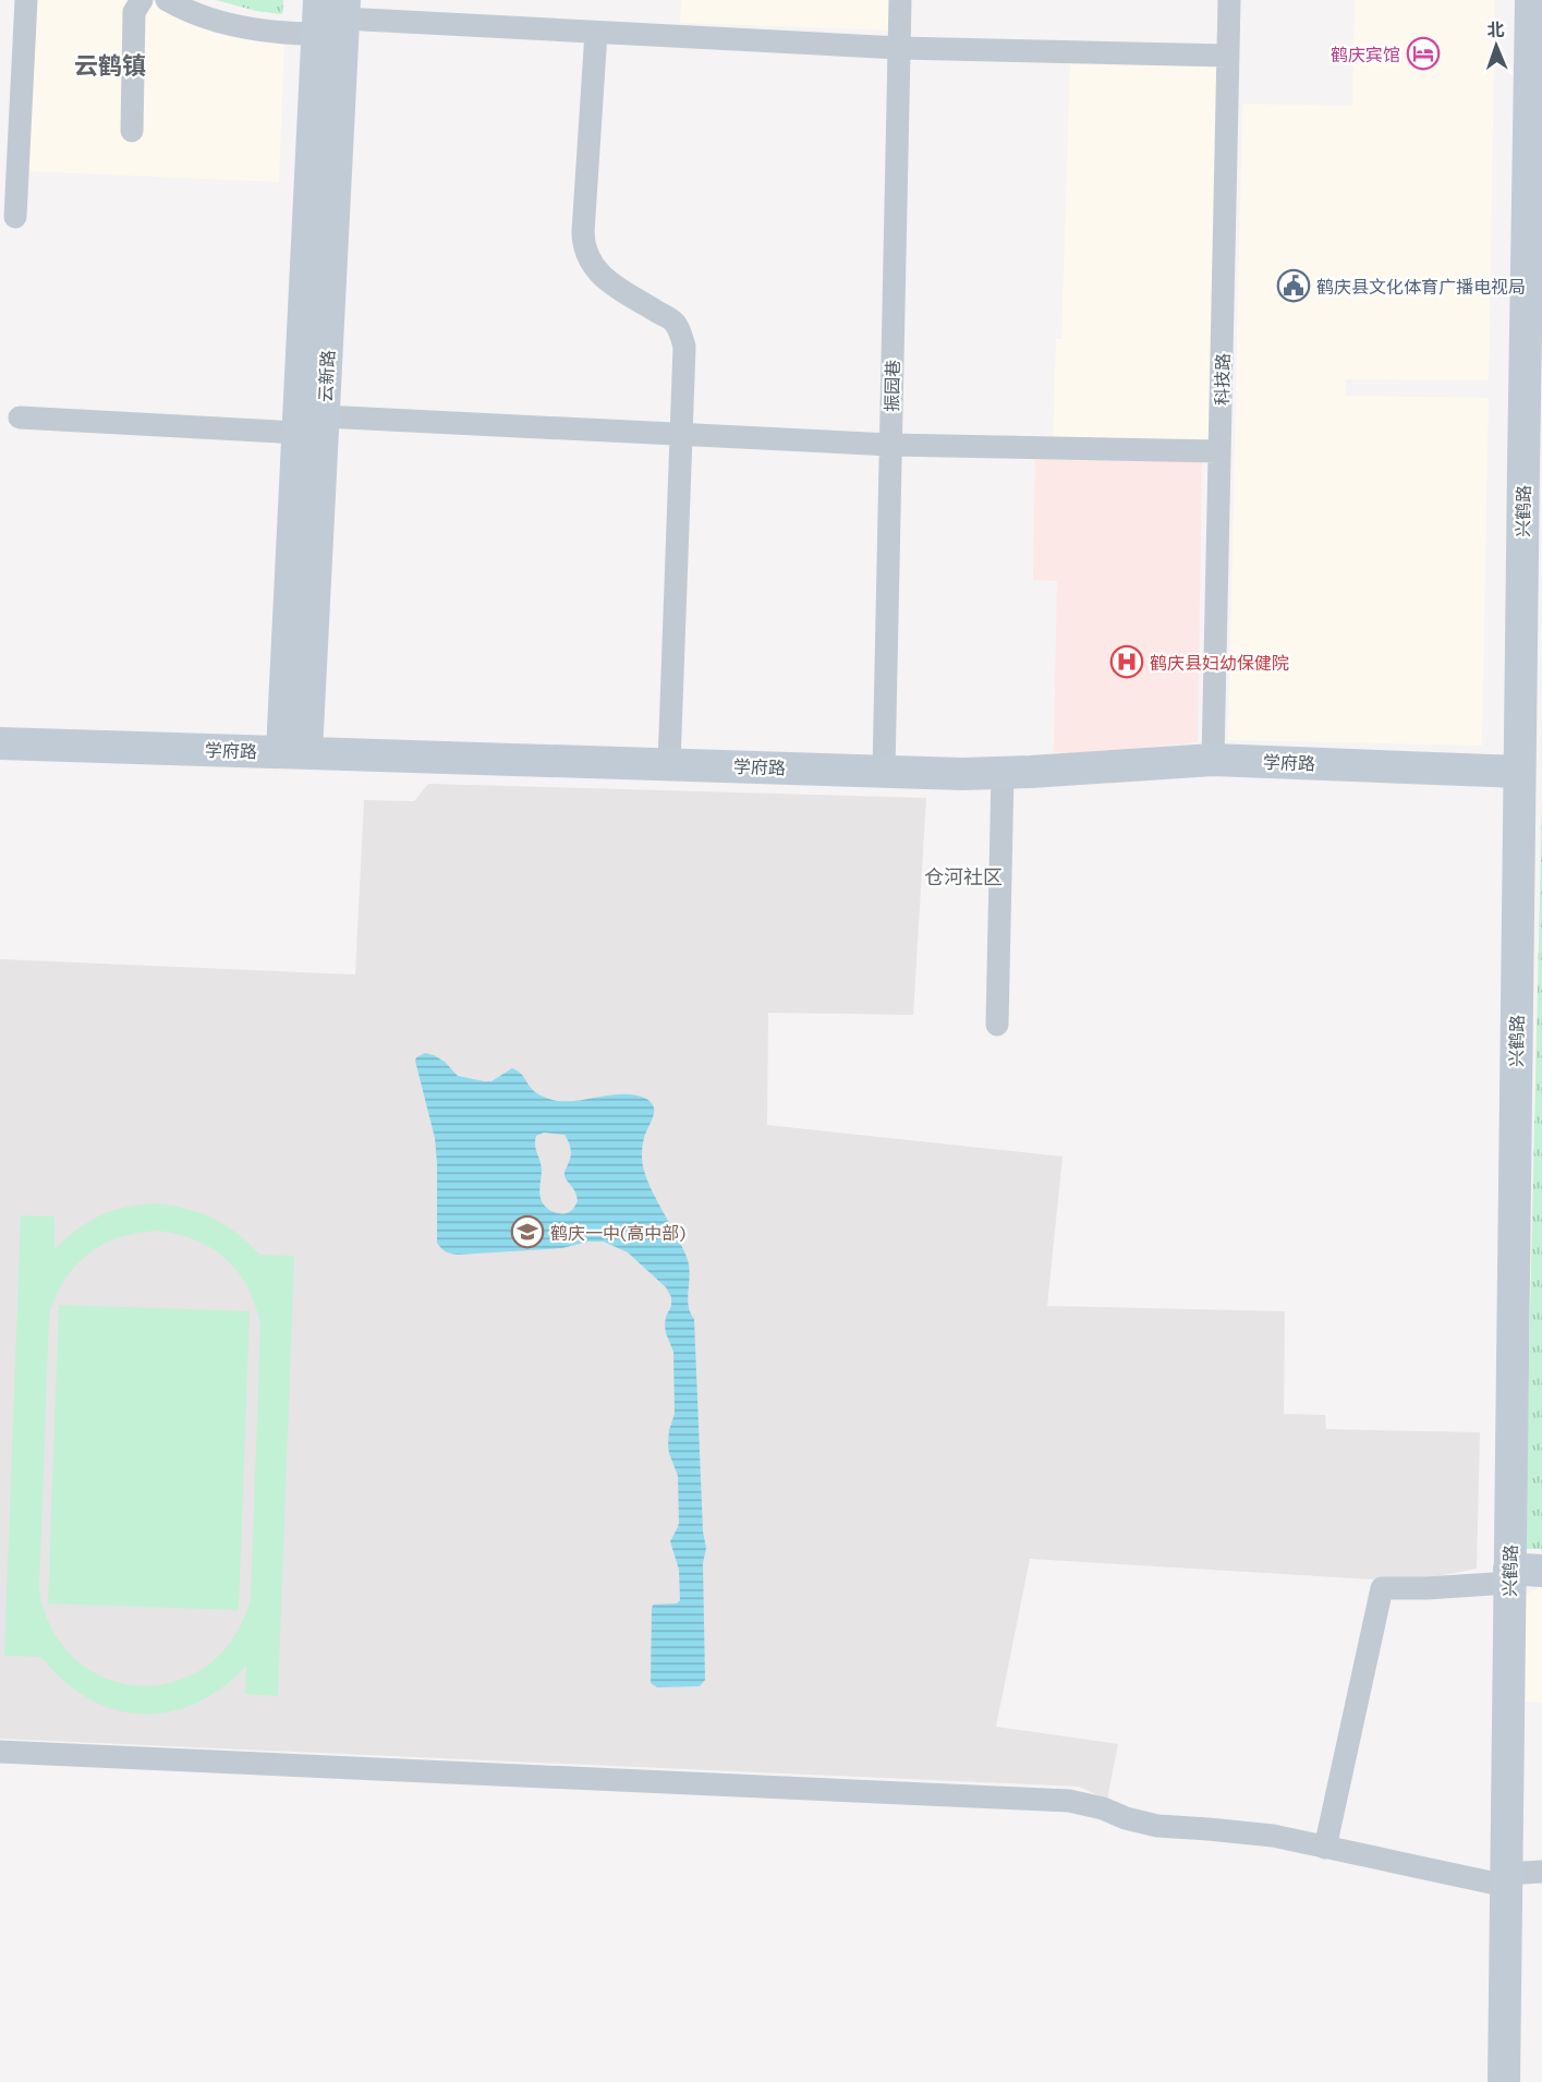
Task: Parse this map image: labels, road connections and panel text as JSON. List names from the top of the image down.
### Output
{
  "streets": {
    "street": [
      "云新路",
      "科技路",
      "振园巷",
      "兴鹤路",
      "学府路"
    ]
  },
  "crossings": [
    ["云新路", "学府路"],
    ["科技路", "学府路"],
    ["振园巷", "学府路"],
    ["兴鹤路", "学府路"]
  ],
  "districts": ["云鹤镇", "仓河社区"],
  "places": {
    "hotel": ["鹤庆宾馆"],
    "public building": ["鹤庆县文化体育广播电视局"],
    "hospital": ["鹤庆县妇幼保健院"],
    "school or university": ["鹤庆一中(高中部)"]
  },
  "north": "top"
}
